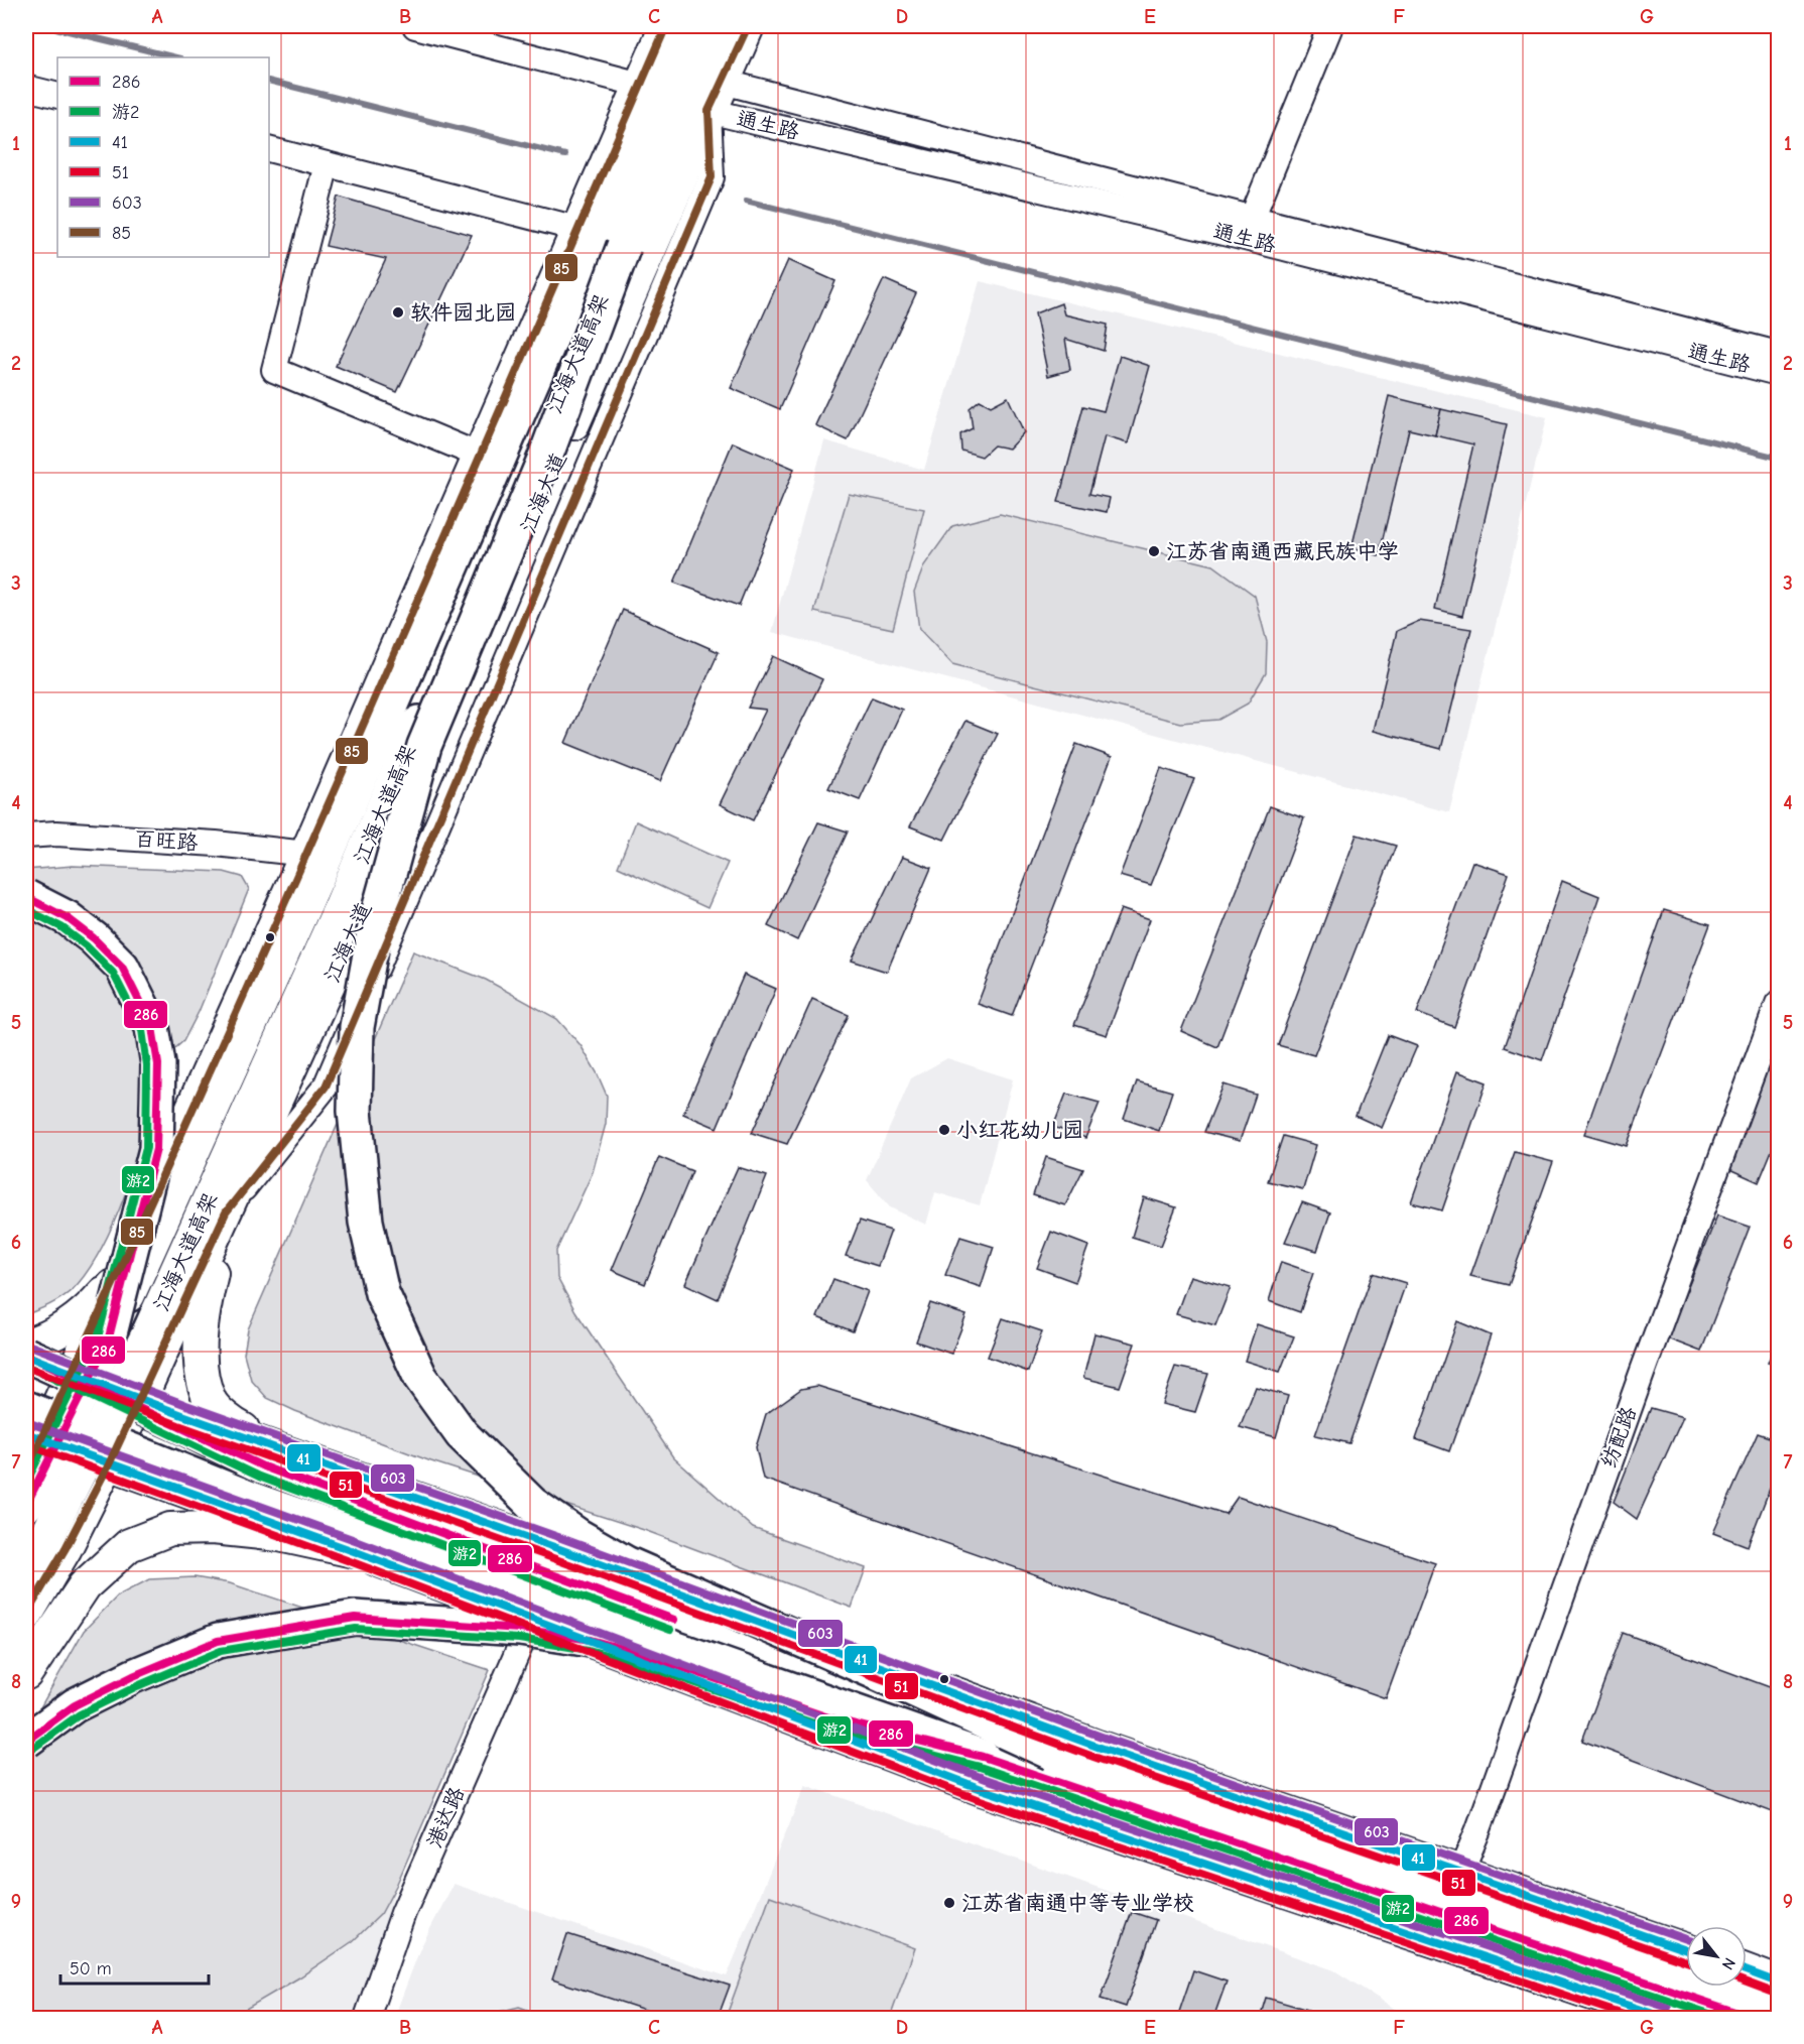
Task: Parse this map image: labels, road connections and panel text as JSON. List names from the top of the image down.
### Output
{
  "streets": {
    "highway": ["江海大道高架"],
    "main road": ["江海大道"],
    "street": [
      "通生路",
      "百旺路",
      "纺配路",
      "港达路"
    ]
  },
  "crossings": [
    ["通生路", "江海大道"]
  ],
  "places": [
    "软件园北园",
    "江苏省南通西藏民族中学",
    "小红花幼儿园",
    "江苏省南通中等专业学校"
  ],
  "lines": [
    "transit line 85",
    "transit line 286",
    "transit line 游2",
    "transit line 603",
    "transit line 41",
    "transit line 51"
  ],
  "legend": [
    "286",
    "游2",
    "41",
    "51",
    "603",
    "85"
  ],
  "scale_bar": "50 m",
  "north": "bottom right",
  "grid": {
    "columns": [
      "A",
      "B",
      "C",
      "D",
      "E",
      "F",
      "G"
    ],
    "rows": [
      "1",
      "2",
      "3",
      "4",
      "5",
      "6",
      "7",
      "8",
      "9"
    ]
  }
}
